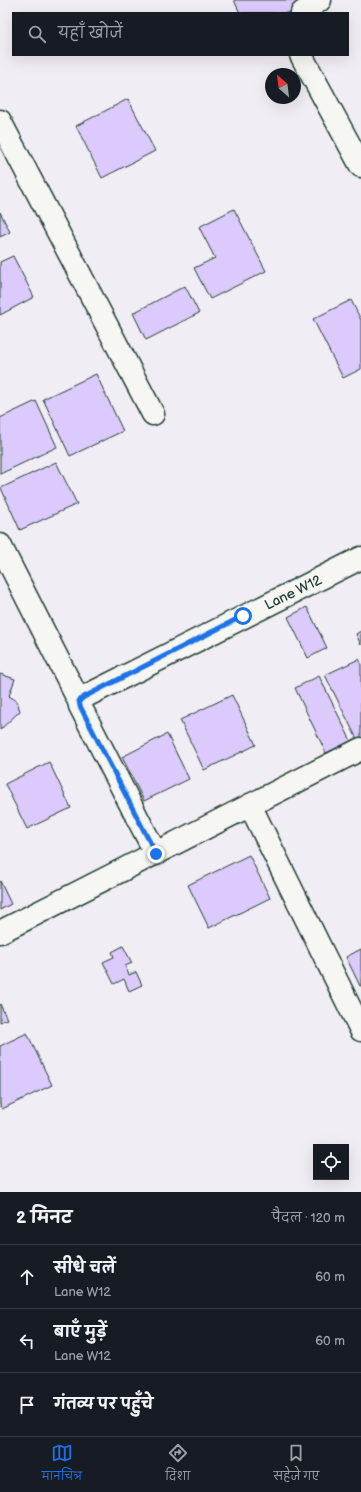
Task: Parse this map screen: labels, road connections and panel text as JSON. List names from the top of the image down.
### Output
{
  "streets": {
    "street": ["Lane W12"]
  },
  "north": "top left",
  "page": {
    "search": "यहाँ खोजें",
    "heading": ["2 मिनट", "पैदल · 120 m"],
    "list": [
      ["सीधे चलें", "Lane W12", "60 m"],
      ["बाएँ मुड़ें", "Lane W12", "60 m"],
      "गंतव्य पर पहुँचे"
    ],
    "nav": ["मानचित्र", "दिशा", "सहेजे गए"]
  }
}
